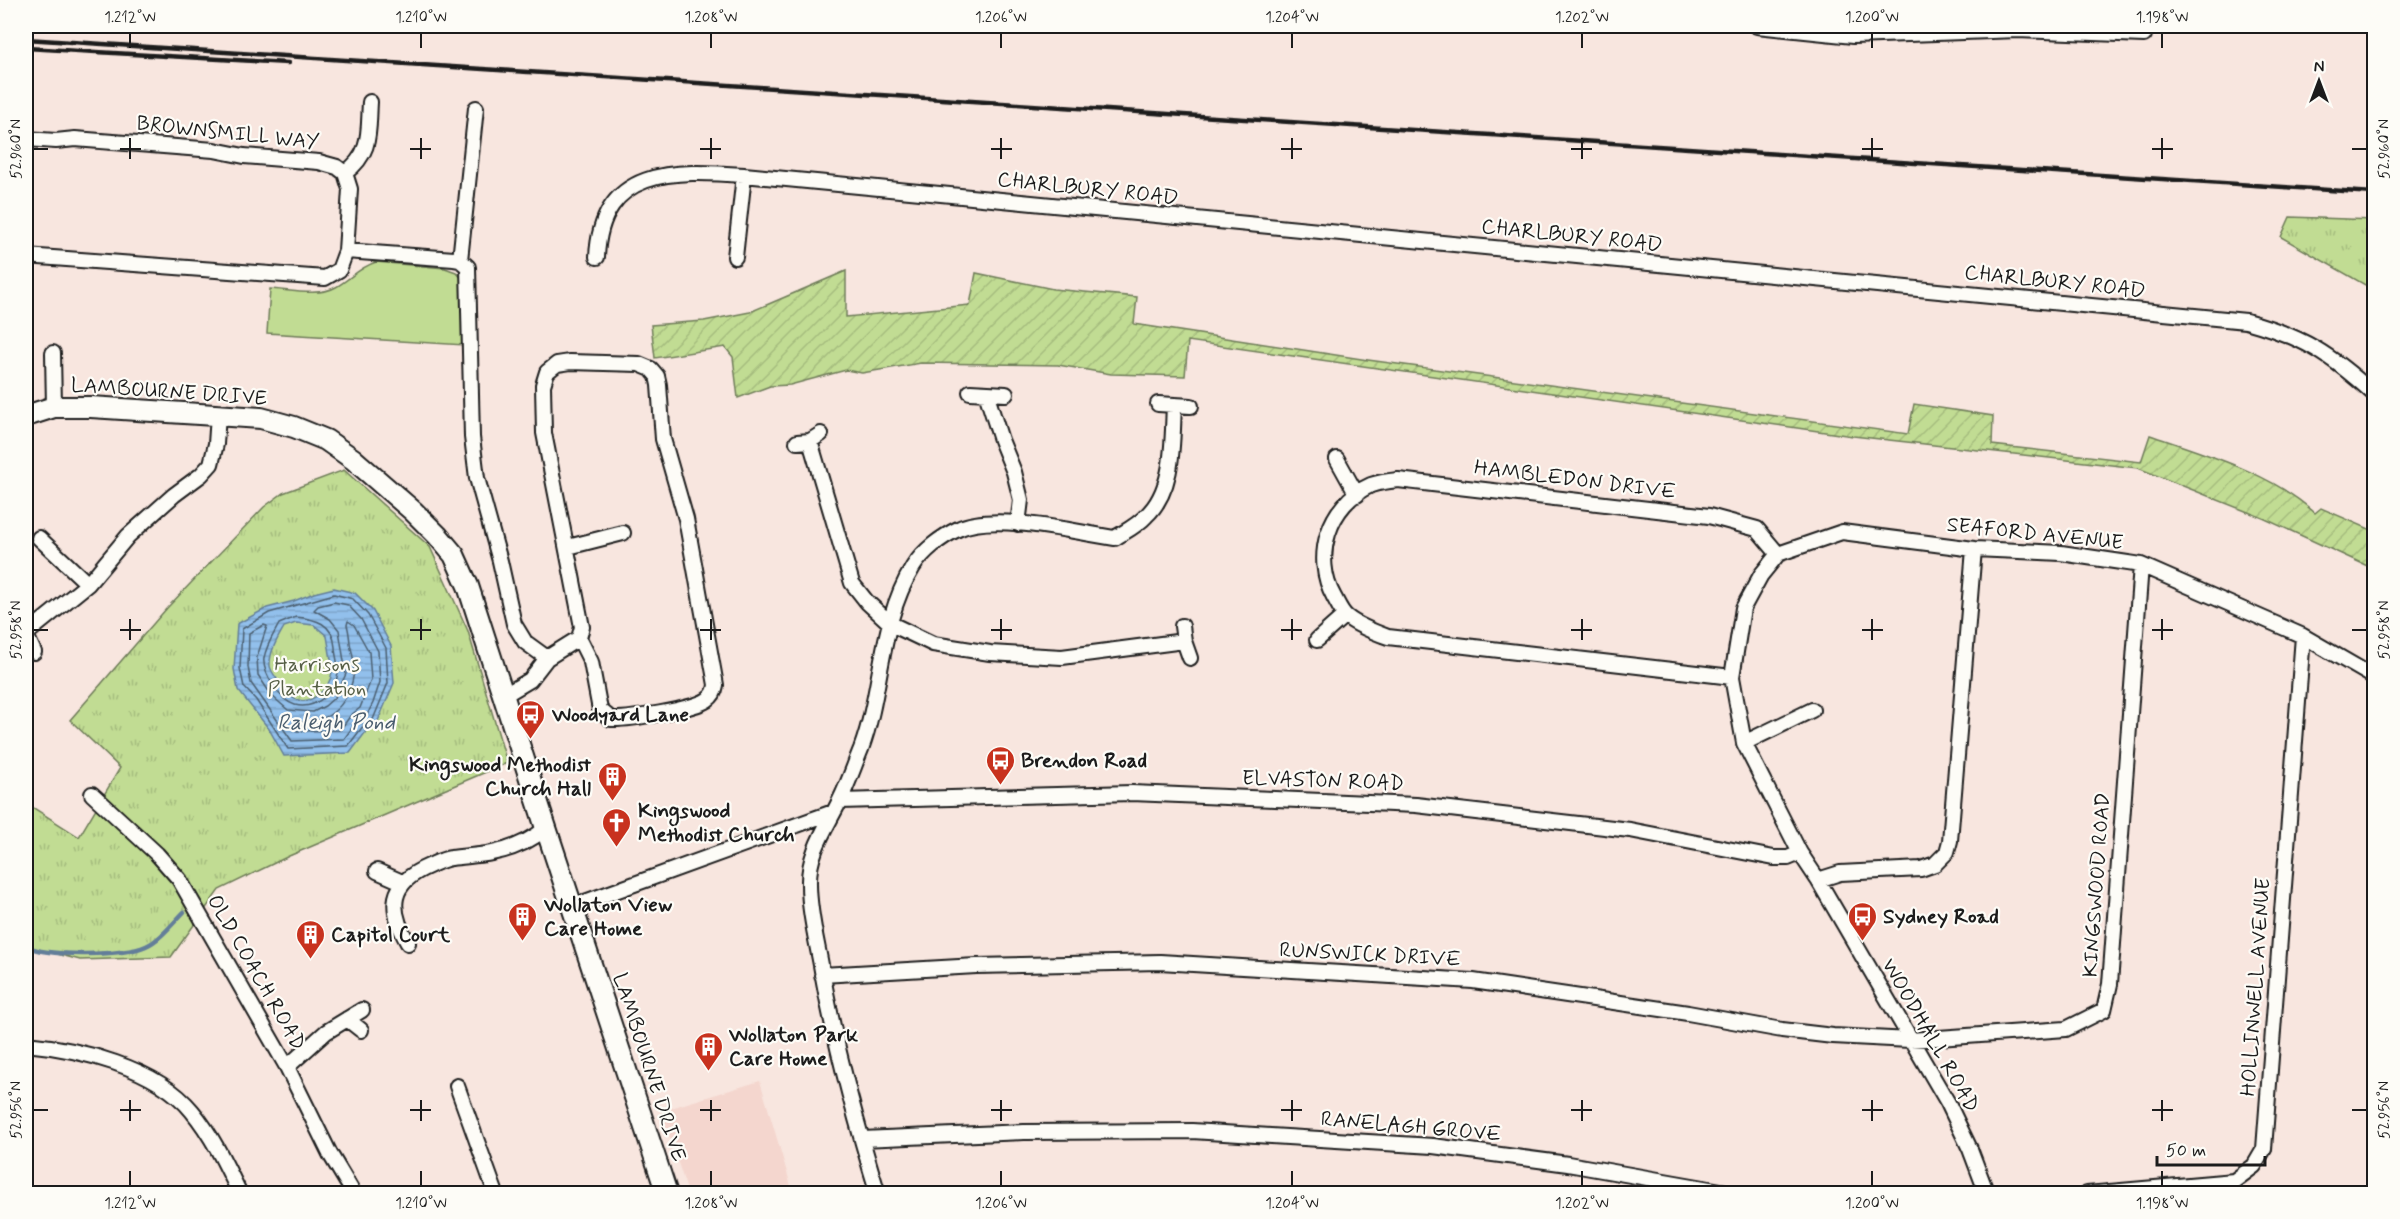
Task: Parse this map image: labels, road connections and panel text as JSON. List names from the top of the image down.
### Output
{
  "streets": {
    "street": [
      "BROWNSMILL WAY",
      "CHARLBURY ROAD",
      "LAMBOURNE DRIVE",
      "HAMBLEDON DRIVE",
      "SEAFORD AVENUE",
      "ELVASTON ROAD",
      "KINGSWOOD ROAD",
      "RUNSWICK DRIVE",
      "OLD COACH ROAD",
      "HOLLINWELL AVENUE",
      "WOODHALL ROAD",
      "RANELAGH GROVE"
    ]
  },
  "crossings": [
    ["LAMBOURNE DRIVE", "ELVASTON ROAD"],
    ["HAMBLEDON DRIVE", "SEAFORD AVENUE"],
    ["HAMBLEDON DRIVE", "WOODHALL ROAD"],
    ["SEAFORD AVENUE", "KINGSWOOD ROAD"],
    ["SEAFORD AVENUE", "HOLLINWELL AVENUE"],
    ["SEAFORD AVENUE", "WOODHALL ROAD"],
    ["ELVASTON ROAD", "WOODHALL ROAD"],
    ["KINGSWOOD ROAD", "RUNSWICK DRIVE"],
    ["KINGSWOOD ROAD", "WOODHALL ROAD"],
    ["RUNSWICK DRIVE", "WOODHALL ROAD"]
  ],
  "water": ["Raleigh Pond"],
  "parks": ["Harrisons Plantation"],
  "places": {
    "bus stop": ["Woodyard Lane", "Brendon Road", "Sydney Road"],
    "building": [
      "Kingswood Methodist Church Hall",
      "Wollaton View Care Home",
      "Capitol Court",
      "Wollaton Park Care Home"
    ],
    "church": ["Kingswood Methodist Church"]
  },
  "scale_bar": "50 m",
  "north": "top",
  "coordinates": [
    "1.212°W",
    "1.210°W",
    "1.208°W",
    "1.206°W",
    "1.204°W",
    "1.202°W",
    "1.200°W",
    "1.198°W",
    "52.960°N",
    "52.958°N",
    "52.956°N"
  ]
}
